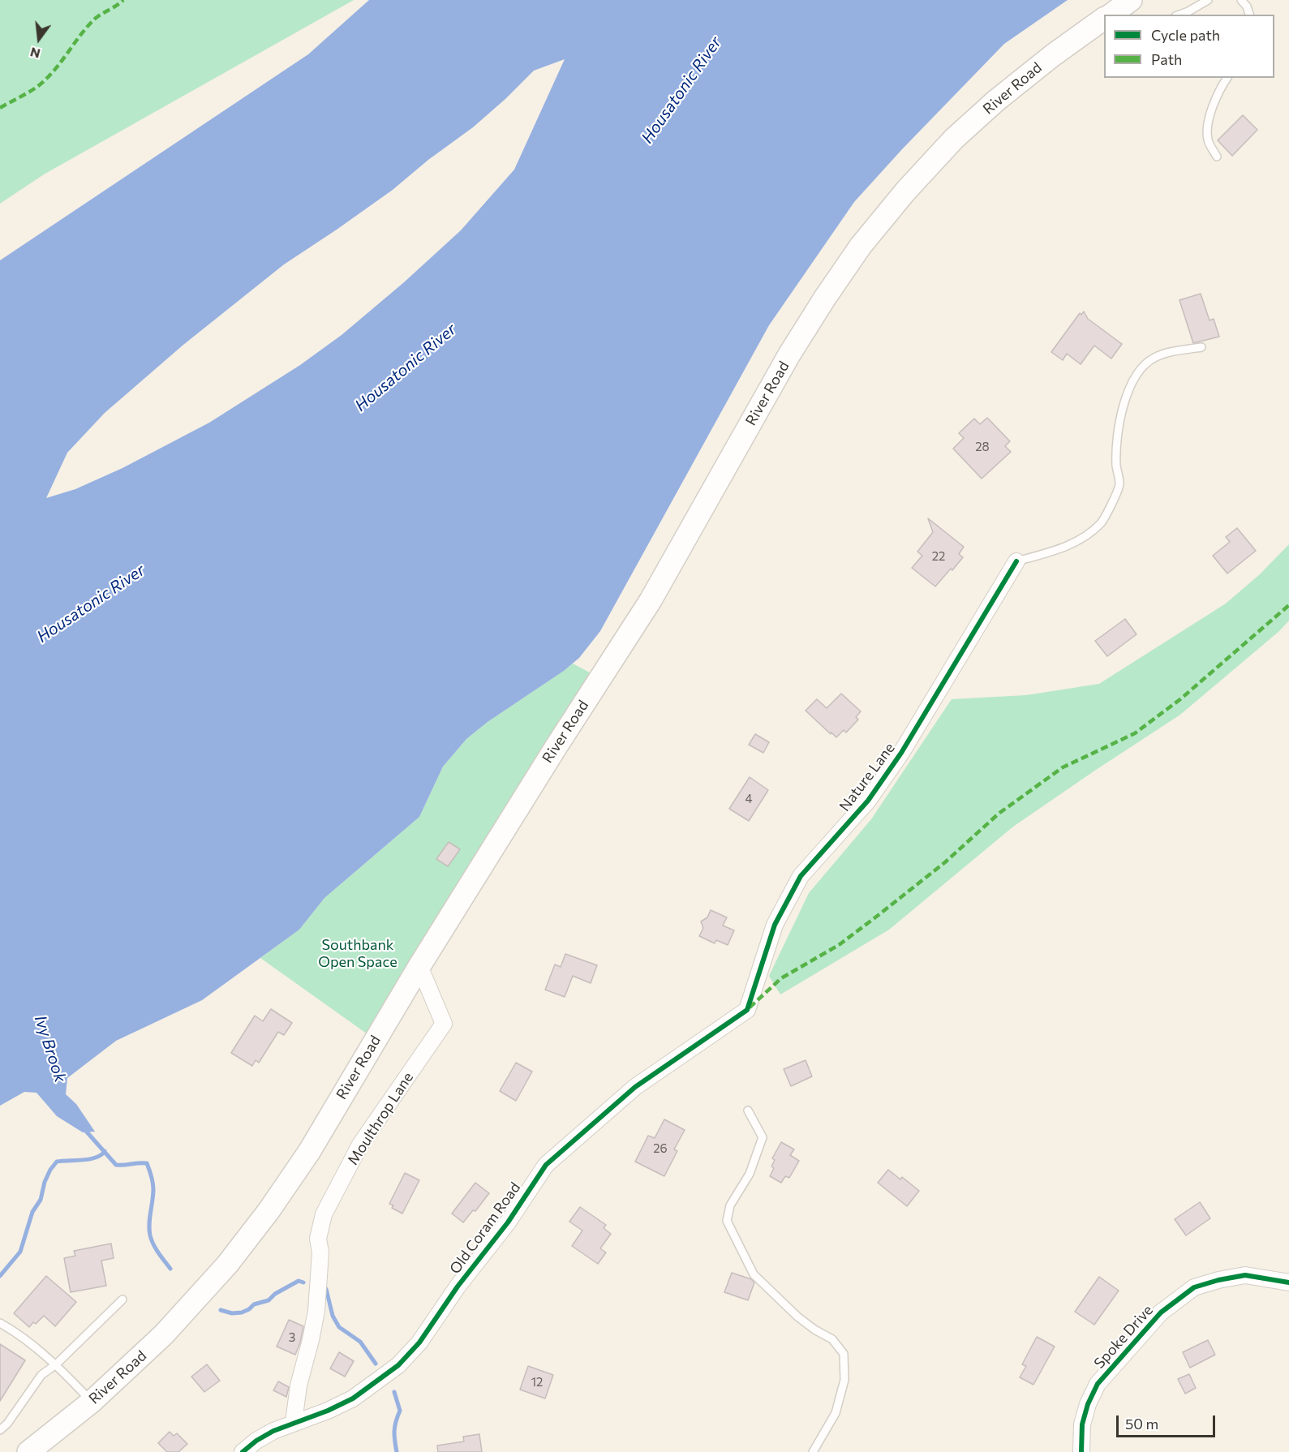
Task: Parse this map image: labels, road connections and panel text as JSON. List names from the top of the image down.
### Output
{
  "streets": {
    "main road": ["River Road"],
    "street": [
      "Nature Lane",
      "Moulthrop Lane",
      "Old Coram Road",
      "Spoke Drive"
    ]
  },
  "crossings": [
    ["River Road", "Moulthrop Lane"],
    ["Nature Lane", "Old Coram Road"],
    ["Moulthrop Lane", "Old Coram Road"]
  ],
  "water": ["Housatonic River", "Ivy Brook"],
  "parks": ["Southbank Open Space"],
  "house_numbers": [
    "28",
    "22",
    "4",
    "26",
    "3",
    "12"
  ],
  "legend": ["Cycle path", "Path"],
  "scale_bar": "50 m",
  "north": "bottom"
}
